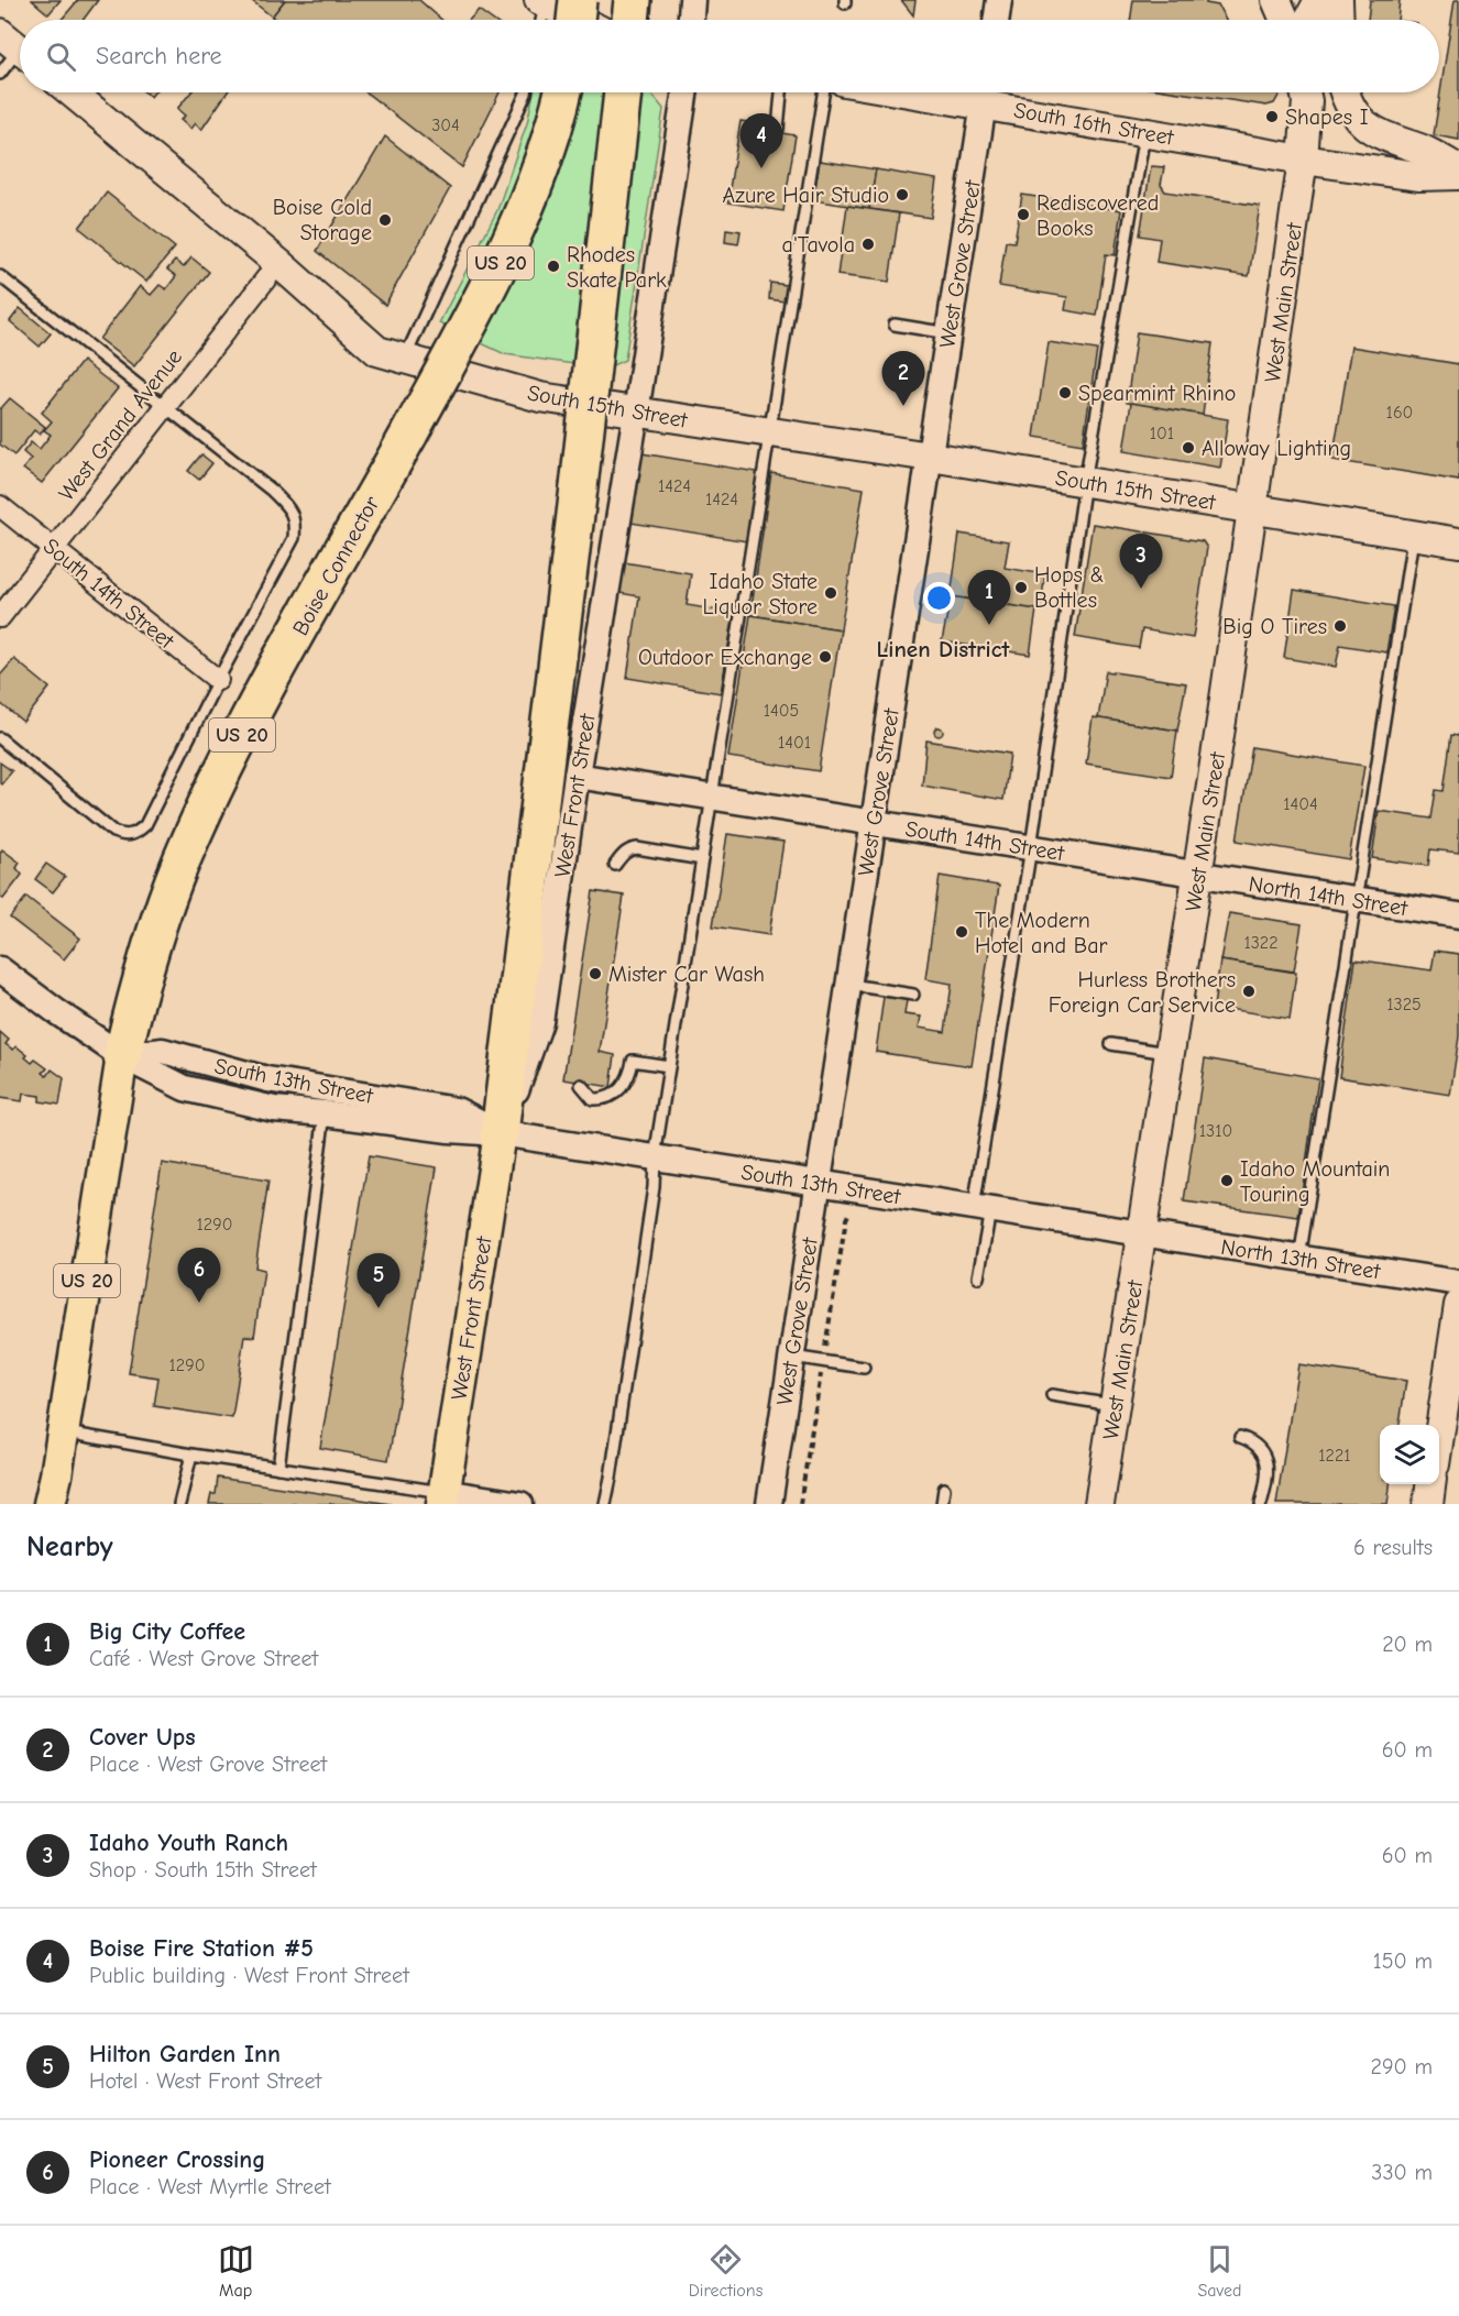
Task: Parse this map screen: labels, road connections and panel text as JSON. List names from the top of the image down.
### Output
{
  "streets": {
    "highway": ["US 20", "Boise Connector"],
    "main road": [
      "South 16th Street",
      "West Main Street",
      "South 15th Street",
      "West Front Street"
    ],
    "street": [
      "West Grove Street",
      "West Grand Avenue",
      "South 14th Street",
      "North 14th Street",
      "South 13th Street",
      "North 13th Street"
    ]
  },
  "crossings": [
    ["South 16th Street", "West Grove Street"],
    ["South 16th Street", "West Main Street"],
    ["US 20", "Boise Connector"],
    ["US 20", "South 13th Street"],
    ["West Grove Street", "South 15th Street"],
    ["West Grove Street", "South 14th Street"],
    ["West Grove Street", "South 13th Street"],
    ["West Main Street", "South 15th Street"],
    ["West Main Street", "South 14th Street"],
    ["West Main Street", "North 14th Street"],
    ["West Main Street", "South 13th Street"],
    ["West Main Street", "North 13th Street"],
    ["South 15th Street", "West Grand Avenue"],
    ["South 15th Street", "West Front Street"],
    ["West Grand Avenue", "South 14th Street"],
    ["Boise Connector", "South 13th Street"],
    ["South 14th Street", "West Front Street"],
    ["South 14th Street", "North 14th Street"],
    ["West Front Street", "South 13th Street"],
    ["South 13th Street", "North 13th Street"]
  ],
  "districts": ["Linen District"],
  "places": [
    "Shapes I",
    "Azure Hair Studio",
    "Rediscovered Books",
    "Boise Cold Storage",
    "a'Tavola",
    "Rhodes Skate Park",
    "Spearmint Rhino",
    "Alloway Lighting",
    "Hops & Bottles",
    "Idaho State Liquor Store",
    "Big O Tires",
    "Outdoor Exchange",
    "The Modern Hotel and Bar",
    "Mister Car Wash",
    "Hurless Brothers Foreign Car Service",
    "Idaho Mountain Touring"
  ],
  "house_numbers": [
    "304",
    "160",
    "101",
    "1424",
    "1424",
    "1405",
    "1401",
    "1404",
    "1322",
    "1325",
    "1310",
    "1290",
    "1290",
    "1221"
  ],
  "page": {
    "search": "Search here",
    "pins": [
      "4",
      "2",
      "3",
      "1",
      "6",
      "5"
    ],
    "heading": ["Nearby", "6 results"],
    "list": [
      {
        "mark": "1",
        "name": "Big City Coffee",
        "note": "Café · West Grove Street",
        "value": "20 m"
      },
      {
        "mark": "2",
        "name": "Cover Ups",
        "note": "Place · West Grove Street",
        "value": "60 m"
      },
      {
        "mark": "3",
        "name": "Idaho Youth Ranch",
        "note": "Shop · South 15th Street",
        "value": "60 m"
      },
      {
        "mark": "4",
        "name": "Boise Fire Station #5",
        "note": "Public building · West Front Street",
        "value": "150 m"
      },
      {
        "mark": "5",
        "name": "Hilton Garden Inn",
        "note": "Hotel · West Front Street",
        "value": "290 m"
      },
      {
        "mark": "6",
        "name": "Pioneer Crossing",
        "note": "Place · West Myrtle Street",
        "value": "330 m"
      }
    ],
    "nav": ["Map", "Directions", "Saved"]
  }
}
